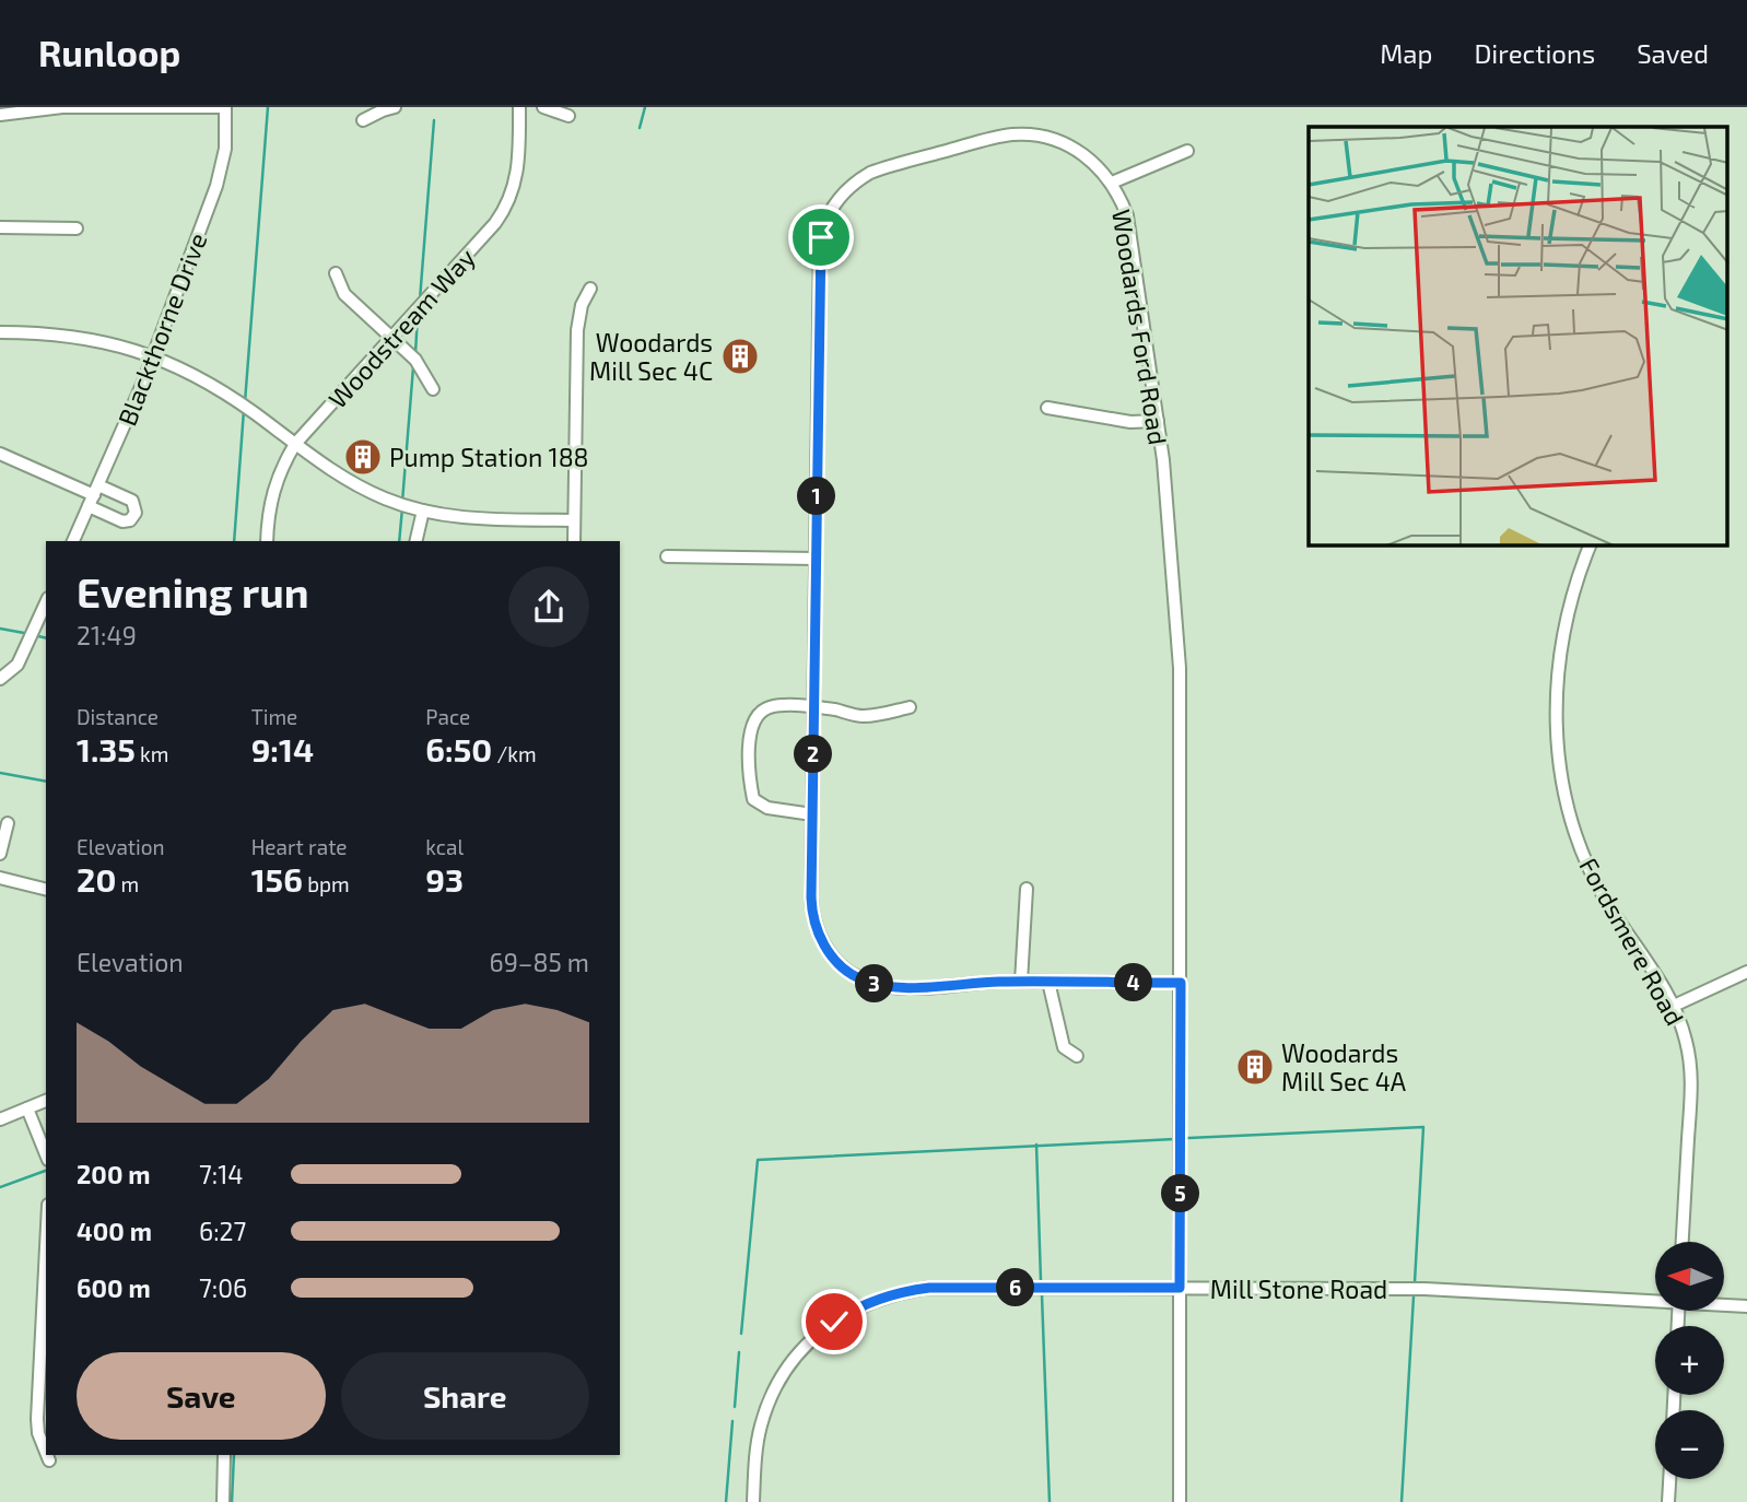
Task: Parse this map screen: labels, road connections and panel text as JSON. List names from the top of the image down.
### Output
{
  "streets": {
    "street": [
      "Woodards Ford Road",
      "Woodstream Way",
      "Blackthorne Drive",
      "Fordsmere Road",
      "Mill Stone Road"
    ]
  },
  "crossings": [
    ["Woodards Ford Road", "Mill Stone Road"]
  ],
  "places": {
    "building": ["Woodards Mill Sec 4C", "Pump Station 188", "Woodards Mill Sec 4A"]
  },
  "north": "left",
  "page": {
    "header": "Runloop",
    "nav": ["Map", "Directions", "Saved"],
    "pins": [
      "1",
      "2",
      "4",
      "3",
      "5",
      "6"
    ],
    "heading": ["Evening run", "21:49"],
    "stats": [
      ["Distance", "1.35 km"],
      ["Time", "9:14"],
      ["Pace", "6:50 /km"],
      ["Elevation", "20 m"],
      ["Heart rate", "156 bpm"],
      ["kcal", "93"]
    ],
    "chart": ["Elevation", "69–85 m"],
    "list": [
      {
        "name": "200 m",
        "note": "7:14"
      },
      {
        "name": "400 m",
        "note": "6:27"
      },
      {
        "name": "600 m",
        "note": "7:06"
      }
    ],
    "map_buttons": ["+", "−"],
    "buttons": ["Save", "Share"]
  }
}
